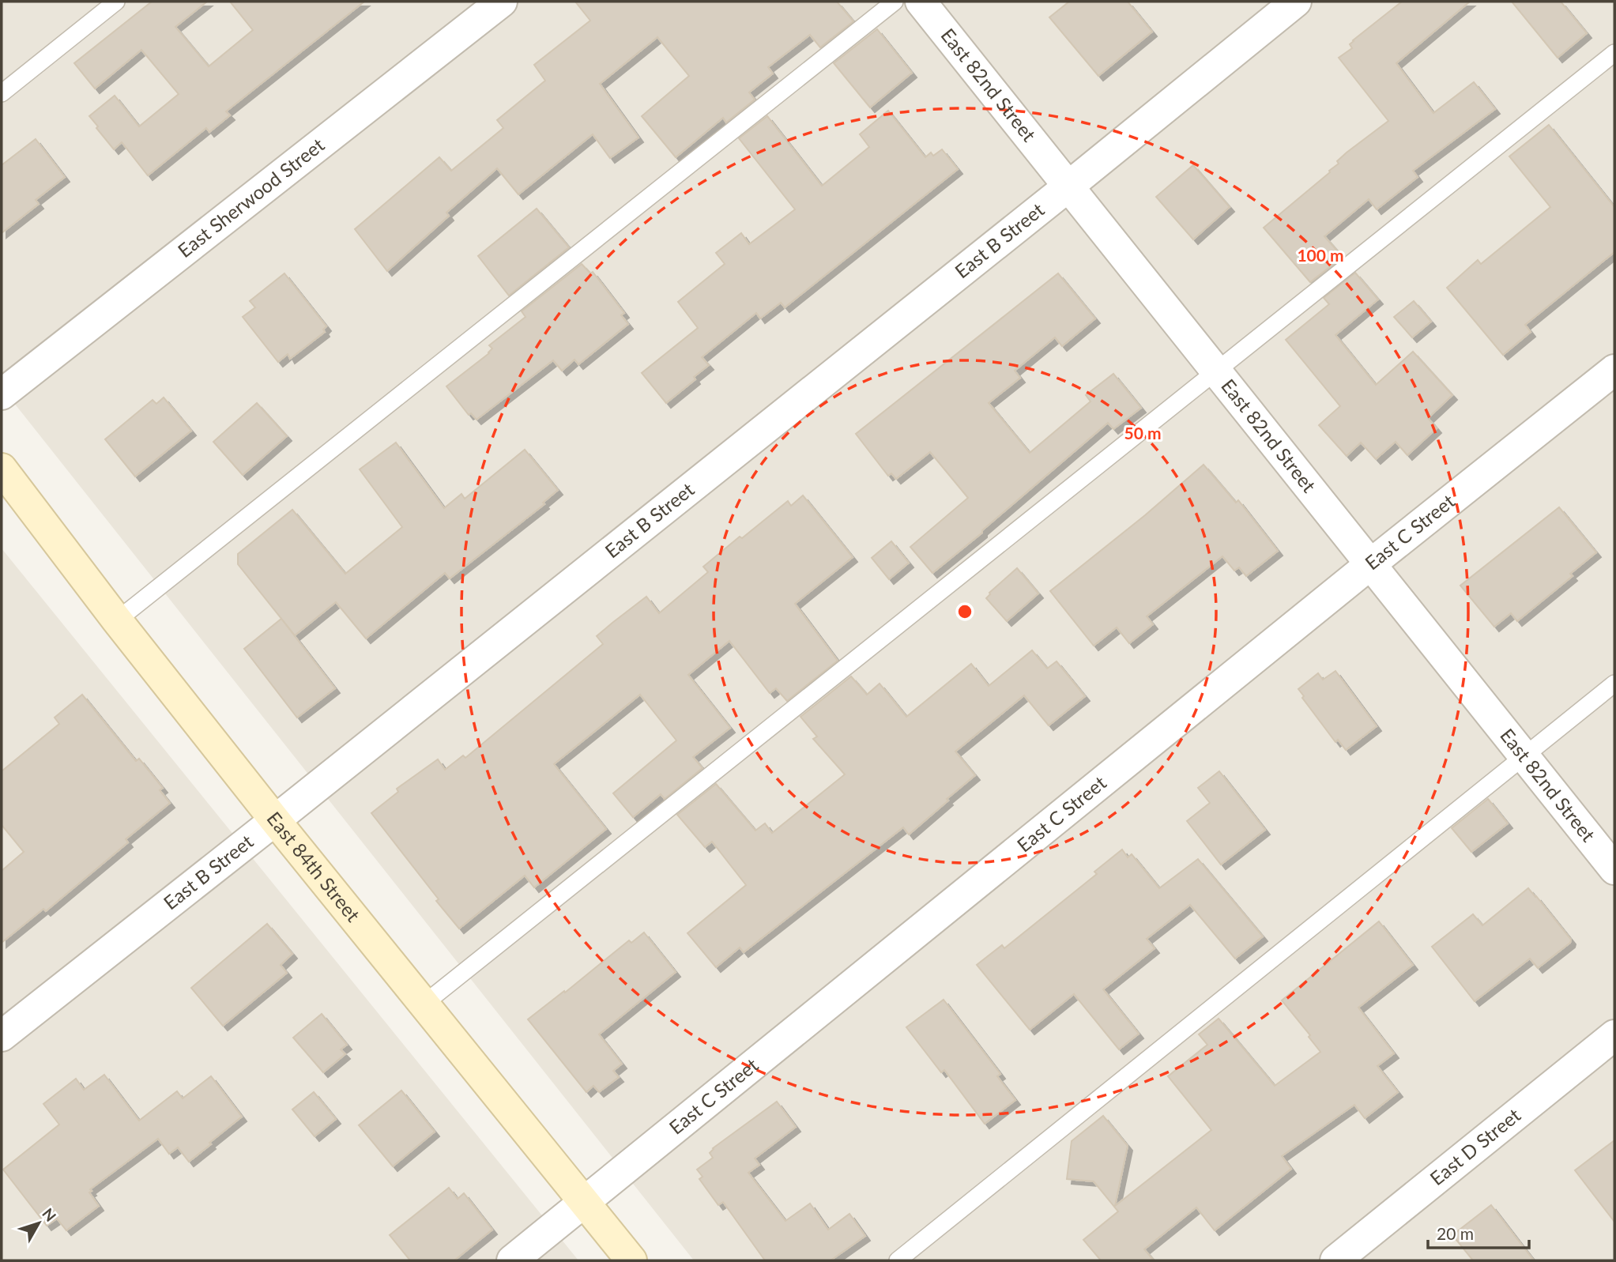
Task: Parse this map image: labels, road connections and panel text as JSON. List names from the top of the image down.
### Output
{
  "streets": {
    "street": [
      "East 82nd Street",
      "East Sherwood Street",
      "East B Street",
      "East C Street",
      "East 84th Street",
      "East D Street"
    ]
  },
  "crossings": [
    ["East 82nd Street", "East B Street"],
    ["East 82nd Street", "East C Street"],
    ["East B Street", "East 84th Street"],
    ["East C Street", "East 84th Street"]
  ],
  "scale_bar": "20 m",
  "north": "top right",
  "rings": ["100 m", "50 m"]
}
